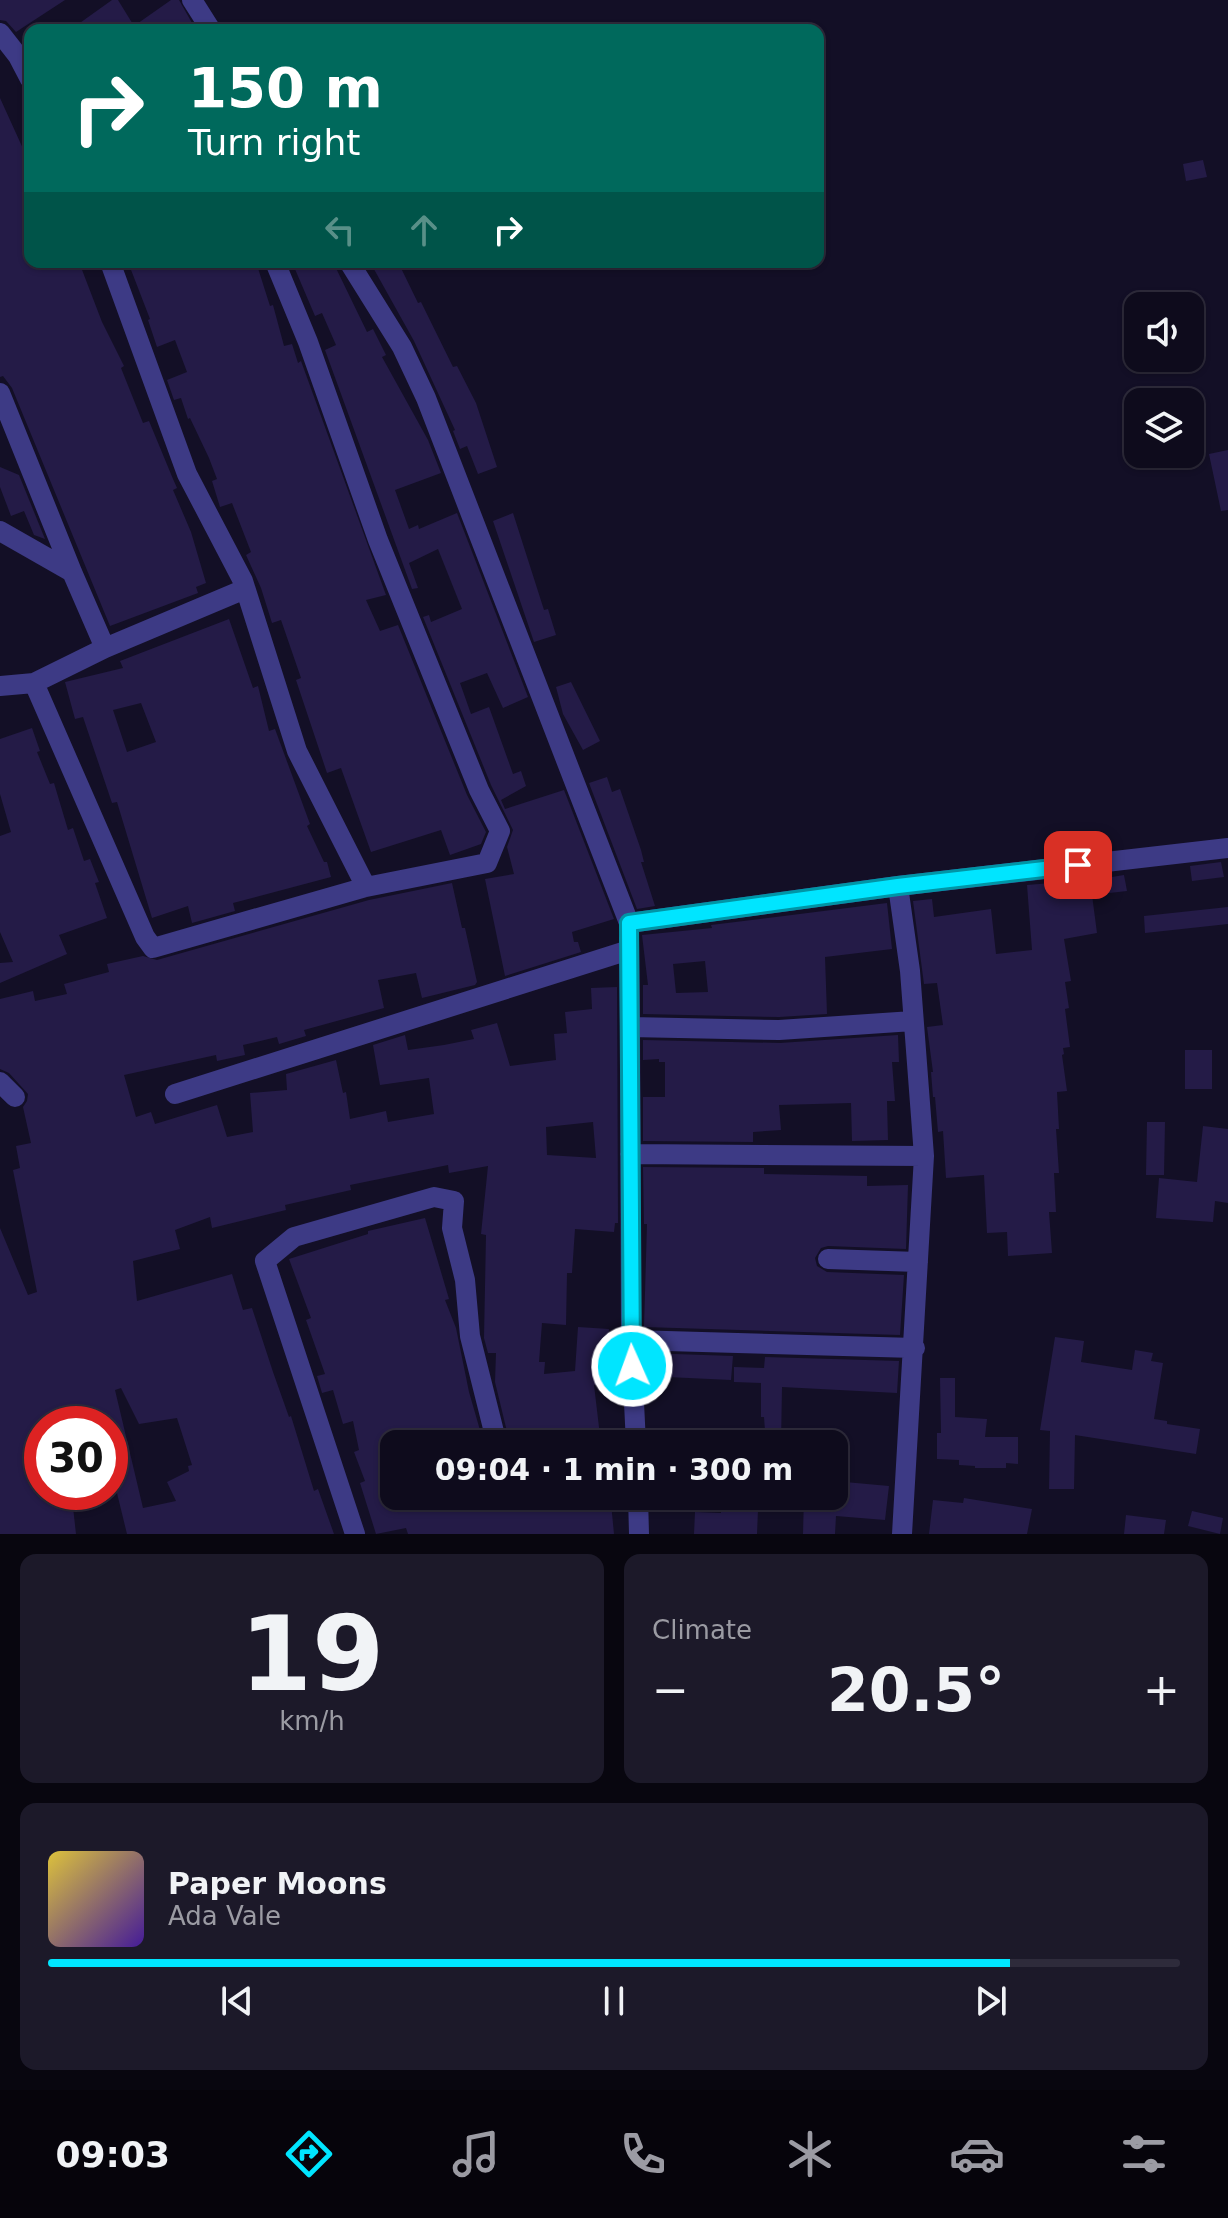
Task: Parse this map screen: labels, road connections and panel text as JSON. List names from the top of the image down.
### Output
{
  "page": {
    "turn": ["150 m", "Turn right"],
    "limit": "30",
    "trip": "09:04 · 1 min · 300 m",
    "tile": [
      ["19", "km/h"],
      "Climate"
    ],
    "heat": ["−", "20.5°", "+"],
    "song": ["Paper Moons", "Ada Vale"],
    "tabs": "09:03"
  }
}
